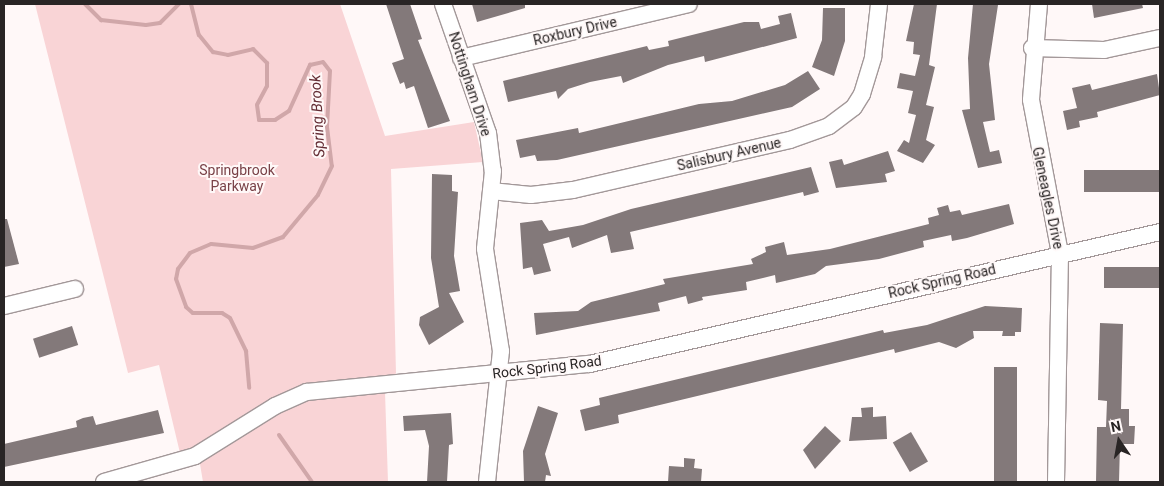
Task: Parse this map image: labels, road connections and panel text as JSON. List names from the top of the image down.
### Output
{
  "streets": {
    "street": [
      "Roxbury Drive",
      "Nottingham Drive",
      "Salisbury Avenue",
      "Gleneagles Drive",
      "Rock Spring Road"
    ]
  },
  "crossings": [
    ["Roxbury Drive", "Nottingham Drive"],
    ["Nottingham Drive", "Salisbury Avenue"],
    ["Nottingham Drive", "Rock Spring Road"],
    ["Gleneagles Drive", "Rock Spring Road"]
  ],
  "water": ["Spring Brook"],
  "parks": ["Springbrook Parkway"],
  "north": "top"
}
